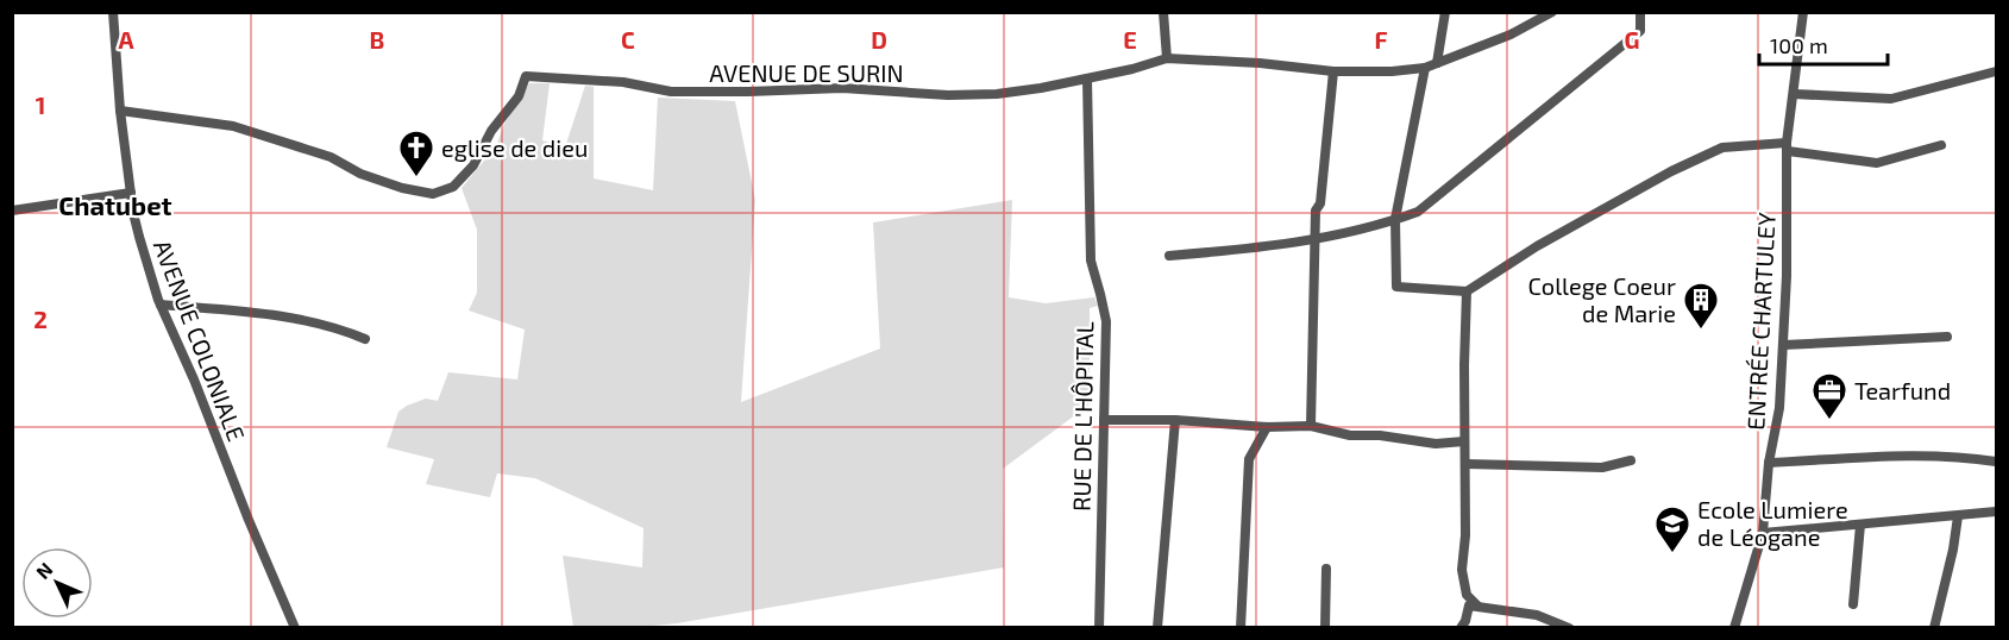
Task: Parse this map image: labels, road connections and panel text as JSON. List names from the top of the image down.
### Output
{
  "streets": {
    "street": [
      "AVENUE DE SURIN",
      "ENTRÉE CHARTULEY",
      "AVENUE COLONIALE",
      "RUE DE L'HÔPITAL"
    ]
  },
  "crossings": [
    ["AVENUE DE SURIN", "AVENUE COLONIALE"],
    ["AVENUE DE SURIN", "RUE DE L'HÔPITAL"]
  ],
  "districts": ["Chatubet"],
  "places": {
    "church": ["eglise de dieu"],
    "building": ["College Coeur de Marie"],
    "office": ["Tearfund"],
    "school or university": ["Ecole Lumiere de Léogane"]
  },
  "scale_bar": "100 m",
  "north": "top left",
  "grid": {
    "columns": [
      "A",
      "B",
      "C",
      "D",
      "E",
      "F",
      "G"
    ],
    "rows": ["1", "2"]
  }
}
